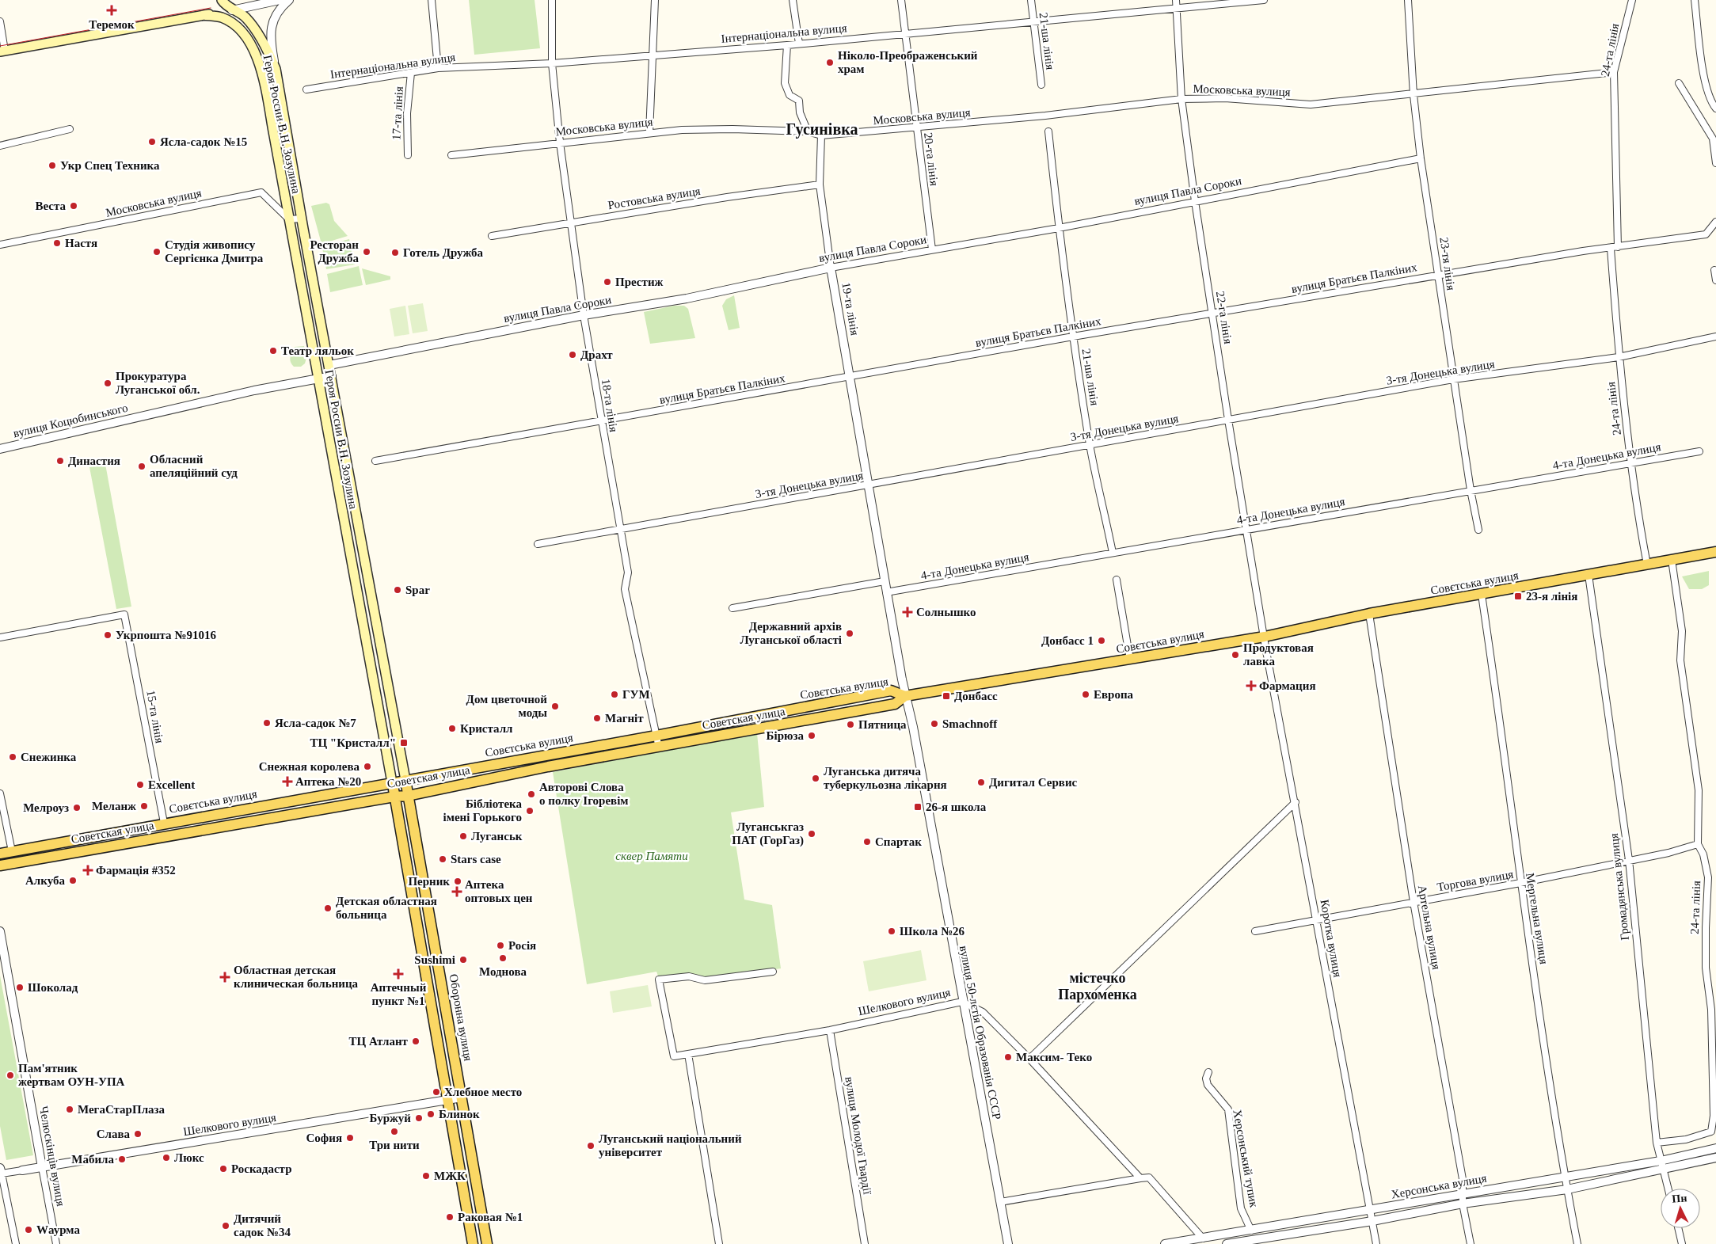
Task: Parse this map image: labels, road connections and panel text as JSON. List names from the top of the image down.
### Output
{
  "streets": {
    "main road": [
      "Героя России В.Н. Зозулина",
      "Совєтська вулиця",
      "Советская улица",
      "Оборонна вулиця"
    ],
    "street": [
      "Інтернаціональна вулиця",
      "21-ша лінія",
      "24-та лінія",
      "Московська вулиця",
      "17-та лінія",
      "20-та лінія",
      "вулиця Павла Сороки",
      "Ростовська вулиця",
      "23-тя лінія",
      "вулиця Братьєв Палкіних",
      "19-та лінія",
      "22-га лінія",
      "3-тя Донецька вулиця",
      "18-та лінія",
      "вулиця Коцюбинського",
      "4-та Донецька вулиця",
      "15-та лінія",
      "Торгова вулиця",
      "Громадянська вулиця",
      "Мергельна вулиця",
      "Артельна вулиця",
      "Коротка вулиця",
      "Шелкового вулиця",
      "вулиця 50-лєтія Образованія СССР",
      "вулиця Молодої Гвардії",
      "Челюскінців вулиця",
      "Херсонський тупик",
      "Херсонська вулиця"
    ]
  },
  "crossings": [
    ["Інтернаціональна вулиця", "21-ша лінія"],
    ["Інтернаціональна вулиця", "17-та лінія"],
    ["Інтернаціональна вулиця", "20-та лінія"],
    ["Інтернаціональна вулиця", "22-га лінія"],
    ["Інтернаціональна вулиця", "18-та лінія"],
    ["21-ша лінія", "вулиця Павла Сороки"],
    ["21-ша лінія", "вулиця Братьєв Палкіних"],
    ["21-ша лінія", "3-тя Донецька вулиця"],
    ["21-ша лінія", "4-та Донецька вулиця"],
    ["24-та лінія", "Московська вулиця"],
    ["24-та лінія", "вулиця Братьєв Палкіних"],
    ["24-та лінія", "3-тя Донецька вулиця"],
    ["24-та лінія", "4-та Донецька вулиця"],
    ["24-та лінія", "Совєтська вулиця"],
    ["24-та лінія", "Торгова вулиця"],
    ["24-та лінія", "Громадянська вулиця"],
    ["Московська вулиця", "Героя России В.Н. Зозулина"],
    ["Московська вулиця", "20-та лінія"],
    ["Московська вулиця", "23-тя лінія"],
    ["Московська вулиця", "19-та лінія"],
    ["Московська вулиця", "22-га лінія"],
    ["Московська вулиця", "18-та лінія"],
    ["Героя России В.Н. Зозулина", "вулиця Павла Сороки"],
    ["Героя России В.Н. Зозулина", "вулиця Коцюбинського"],
    ["Героя России В.Н. Зозулина", "Совєтська вулиця"],
    ["Героя России В.Н. Зозулина", "Оборонна вулиця"],
    ["20-та лінія", "вулиця Павла Сороки"],
    ["вулиця Павла Сороки", "23-тя лінія"],
    ["вулиця Павла Сороки", "19-та лінія"],
    ["вулиця Павла Сороки", "22-га лінія"],
    ["вулиця Павла Сороки", "18-та лінія"],
    ["Ростовська вулиця", "19-та лінія"],
    ["Ростовська вулиця", "18-та лінія"],
    ["23-тя лінія", "вулиця Братьєв Палкіних"],
    ["23-тя лінія", "3-тя Донецька вулиця"],
    ["23-тя лінія", "4-та Донецька вулиця"],
    ["вулиця Братьєв Палкіних", "19-та лінія"],
    ["вулиця Братьєв Палкіних", "22-га лінія"],
    ["вулиця Братьєв Палкіних", "18-та лінія"],
    ["19-та лінія", "3-тя Донецька вулиця"],
    ["19-та лінія", "4-та Донецька вулиця"],
    ["19-та лінія", "вулиця 50-лєтія Образованія СССР"],
    ["22-га лінія", "3-тя Донецька вулиця"],
    ["22-га лінія", "4-та Донецька вулиця"],
    ["22-га лінія", "Совєтська вулиця"],
    ["22-га лінія", "Коротка вулиця"],
    ["3-тя Донецька вулиця", "18-та лінія"],
    ["18-та лінія", "Совєтська вулиця"],
    ["18-та лінія", "Советская улица"],
    ["4-та Донецька вулиця", "вулиця 50-лєтія Образованія СССР"],
    ["Совєтська вулиця", "15-та лінія"],
    ["Совєтська вулиця", "Советская улица"],
    ["Совєтська вулиця", "Громадянська вулиця"],
    ["Совєтська вулиця", "Мергельна вулиця"],
    ["Совєтська вулиця", "Артельна вулиця"],
    ["Совєтська вулиця", "Коротка вулиця"],
    ["Совєтська вулиця", "Оборонна вулиця"],
    ["Совєтська вулиця", "вулиця 50-лєтія Образованія СССР"],
    ["Советская улица", "Оборонна вулиця"],
    ["Советская улица", "вулиця 50-лєтія Образованія СССР"],
    ["Торгова вулиця", "Громадянська вулиця"],
    ["Торгова вулиця", "Мергельна вулиця"],
    ["Торгова вулиця", "Артельна вулиця"],
    ["Торгова вулиця", "Коротка вулиця"],
    ["Громадянська вулиця", "Херсонська вулиця"],
    ["Мергельна вулиця", "Херсонська вулиця"],
    ["Артельна вулиця", "Херсонська вулиця"],
    ["Коротка вулиця", "Херсонська вулиця"],
    ["Шелкового вулиця", "Оборонна вулиця"],
    ["Шелкового вулиця", "вулиця 50-лєтія Образованія СССР"],
    ["Шелкового вулиця", "вулиця Молодої Гвардії"],
    ["Шелкового вулиця", "Челюскінців вулиця"],
    ["Шелкового вулиця", "Херсонська вулиця"],
    ["Херсонський тупик", "Херсонська вулиця"]
  ],
  "districts": ["Гусинівка", "містечко Пархоменка"],
  "parks": ["сквер Памяти"],
  "places": {
    "health": [
      "Теремок",
      "Солнышко",
      "Фармация",
      "Аптека №20",
      "Фармація #352",
      "Аптека оптовых цен",
      "Аптечный пункт №1",
      "Областная детская клиническая больница"
    ],
    "other": [
      "Ніколо-Преображенський храм",
      "Ясла-садок №15",
      "Укр Спец Техника",
      "Веста",
      "Настя",
      "Студія живопису Сергієнка Дмитра",
      "Ресторан Дружба",
      "Готель Дружба",
      "Престиж",
      "Театр ляльок",
      "Драхт",
      "Прокуратура Луганської обл.",
      "Династия",
      "Обласний апеляційний суд",
      "Spar",
      "Державний архів Луганської області",
      "Укрпошта №91016",
      "Донбасс 1",
      "Продуктовая лавка",
      "ГУМ",
      "Европа",
      "Дом цветочной моды",
      "Магніт",
      "Ясла-садок №7",
      "Smachnoff",
      "Пятница",
      "Кристалл",
      "Бірюза",
      "Снежинка",
      "Снежная королева",
      "Луганська дитяча туберкульозна лікарня",
      "Дигитал Сервис",
      "Excellent",
      "Авторові Слова о полку Ігоревім",
      "Меланж",
      "Мелроуз",
      "Бібліотека імені Горького",
      "Луганськгаз ПАТ (ГорГаз)",
      "Луганськ",
      "Спартак",
      "Stars case",
      "Алкуба",
      "Перник",
      "Детская областная больница",
      "Школа №26",
      "Росія",
      "Моднова",
      "Sushimi",
      "Шоколад",
      "ТЦ Атлант",
      "Максим- Теко",
      "Пам'ятник жертвам ОУН-УПА",
      "Хлебное место",
      "МегаСтарПлаза",
      "Блинок",
      "Буржуй",
      "Три нити",
      "Слава",
      "София",
      "Луганський національний університет",
      "Люкс",
      "Мабила",
      "Роскадастр",
      "МЖК",
      "Раковая №1",
      "Дитячий садок №34",
      "Wаурма"
    ],
    "transit": [
      "23-я лінія",
      "Донбасс",
      "ТЦ \"Кристалл\"",
      "26-я школа"
    ]
  },
  "north": "top"
}
